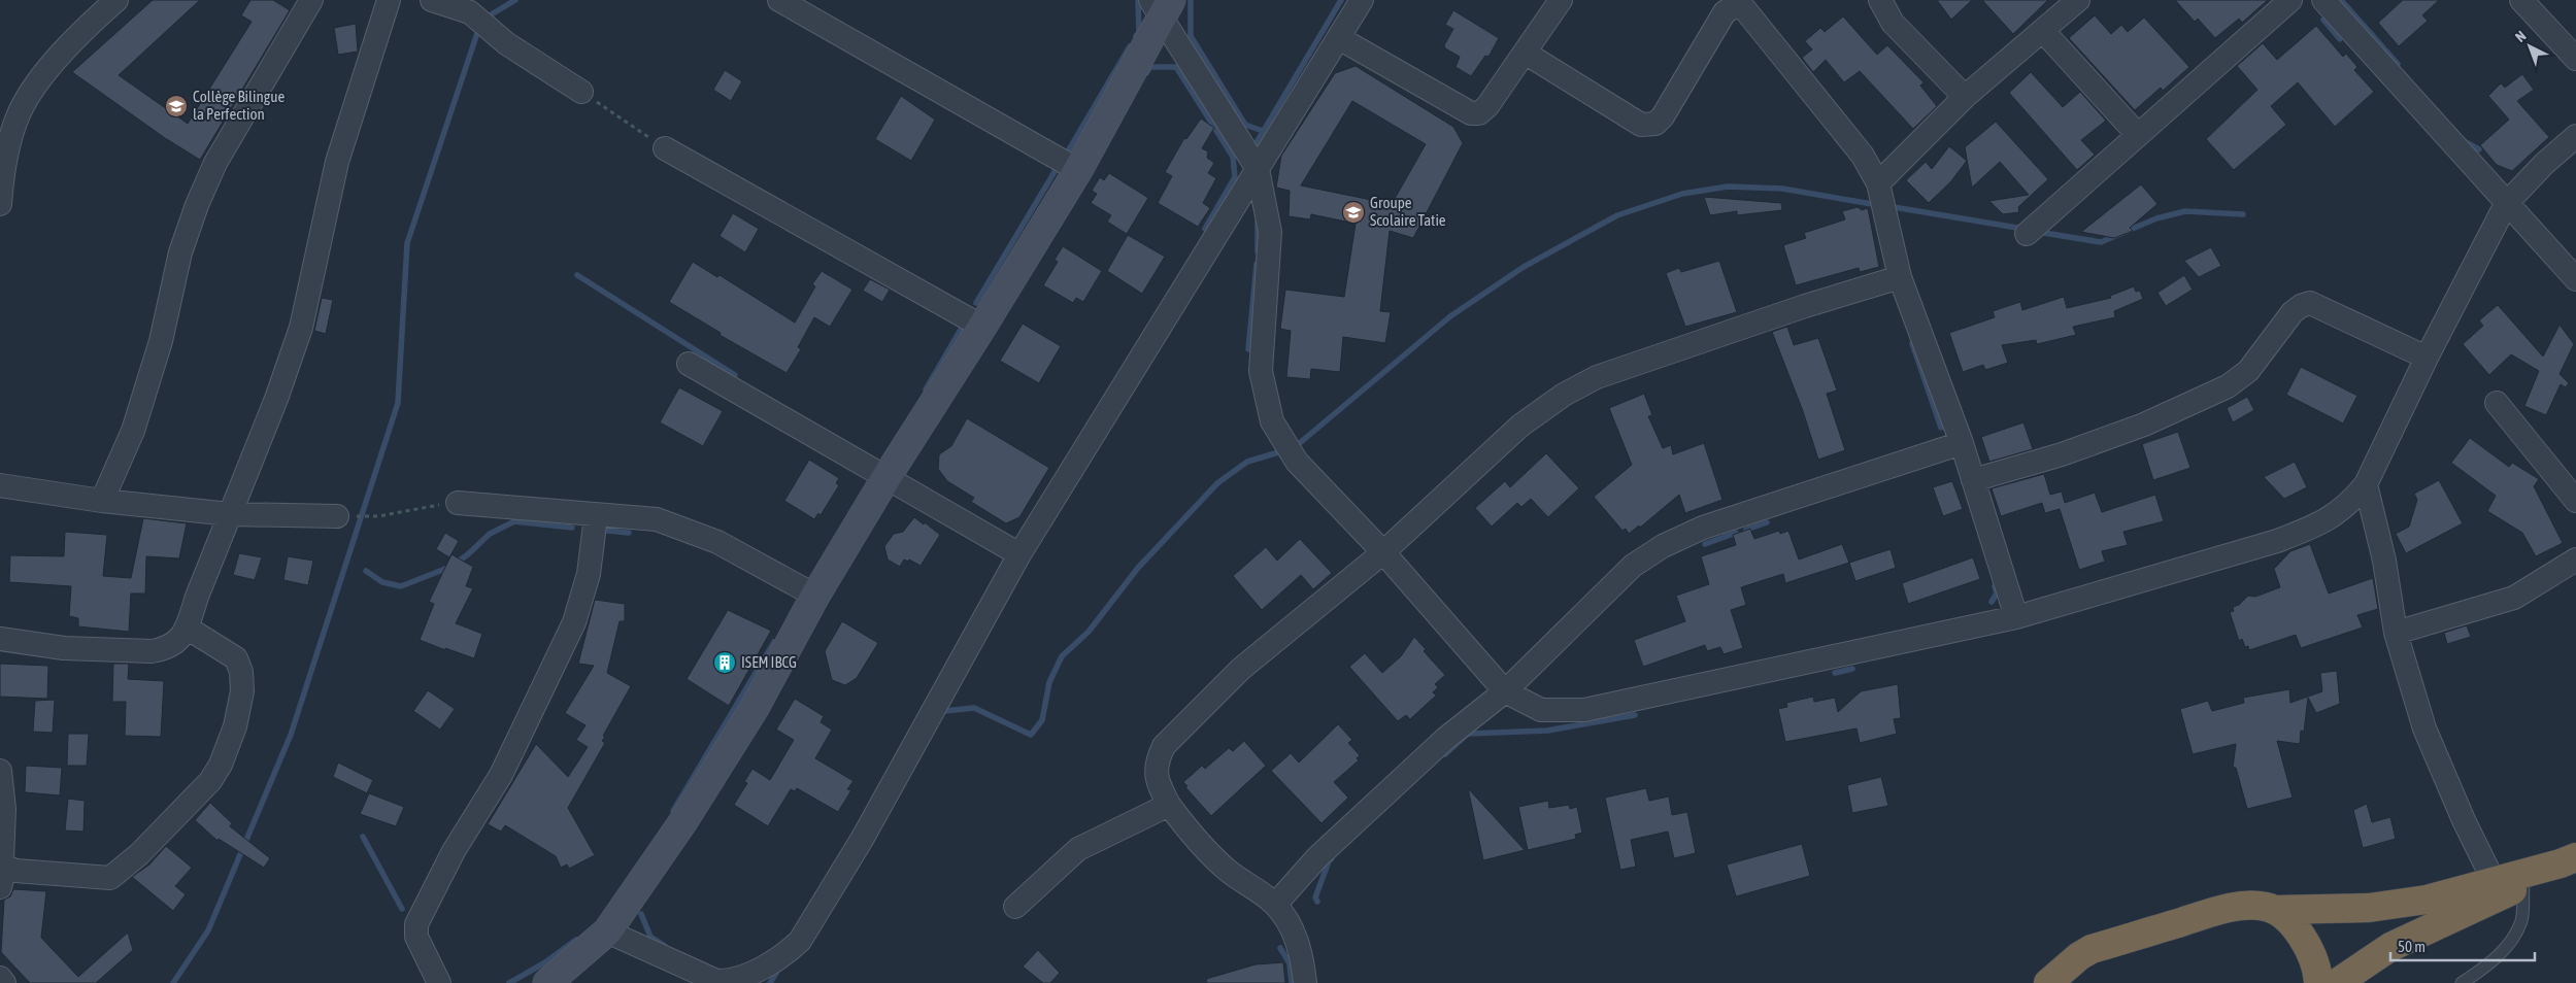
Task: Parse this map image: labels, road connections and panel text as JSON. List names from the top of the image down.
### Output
{
  "places": {
    "school or university": ["Collège Bilingue la Perfection", "Groupe Scolaire Tatie"],
    "building": ["ISEM IBCG"]
  },
  "scale_bar": "50 m",
  "north": "top left"
}
